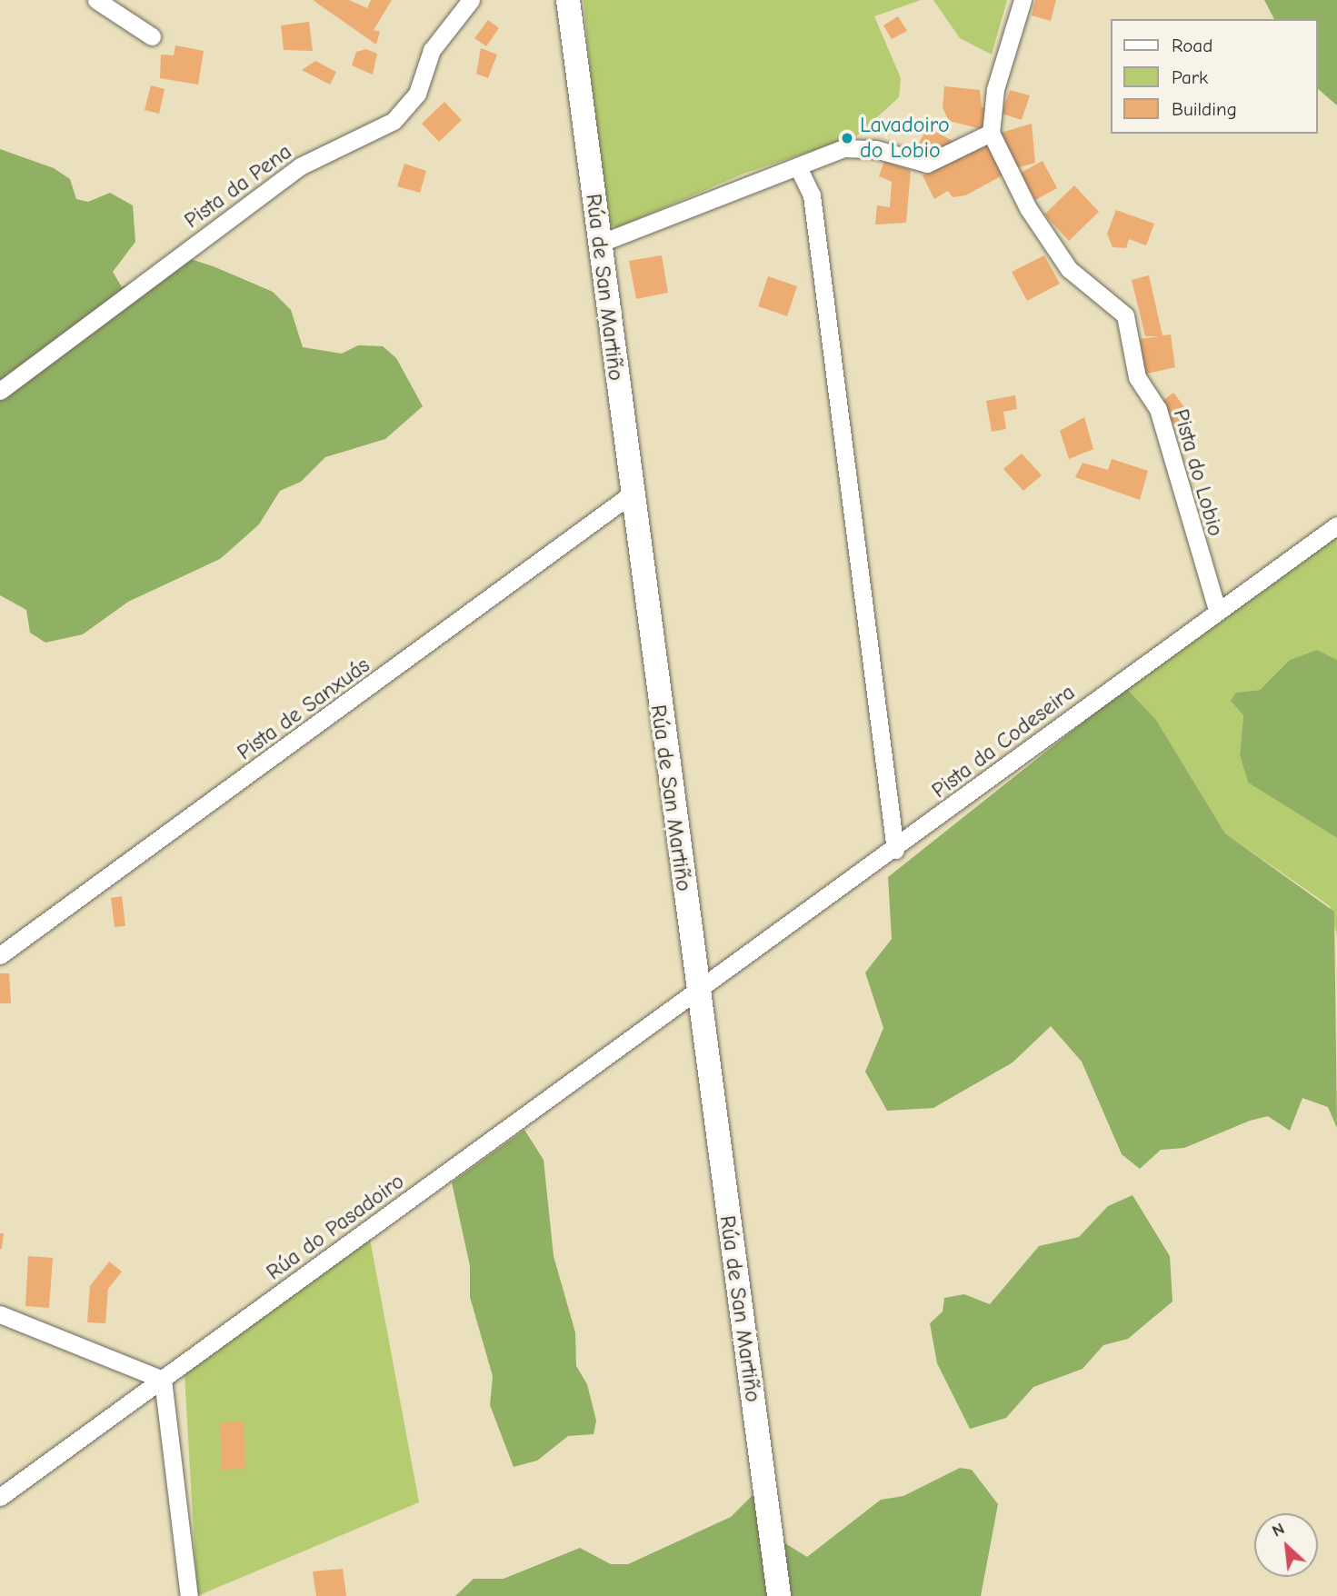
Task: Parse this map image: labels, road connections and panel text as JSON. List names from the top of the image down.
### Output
{
  "streets": {
    "street": [
      "Pista da Pena",
      "Rúa de San Martiño",
      "Pista do Lobio",
      "Pista de Sanxuás",
      "Pista da Codeseira",
      "Rúa do Pasadoiro"
    ]
  },
  "crossings": [
    ["Rúa de San Martiño", "Pista de Sanxuás"],
    ["Rúa de San Martiño", "Pista da Codeseira"],
    ["Rúa de San Martiño", "Rúa do Pasadoiro"],
    ["Pista do Lobio", "Pista da Codeseira"],
    ["Pista da Codeseira", "Rúa do Pasadoiro"]
  ],
  "places": ["Lavadoiro do Lobio"],
  "legend": ["Road", "Park", "Building"],
  "north": "top left"
}
